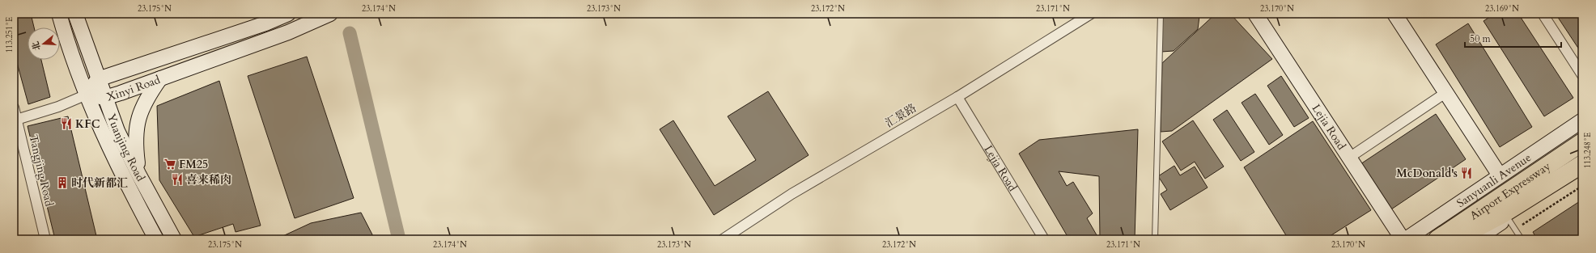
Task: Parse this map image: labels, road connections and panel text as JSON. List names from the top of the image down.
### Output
{
  "streets": {
    "highway": ["Airport Expressway"],
    "street": [
      "Xinyi Road",
      "汇景路",
      "Lejia Road",
      "Yuanjing Road",
      "Tangjing Road",
      "Sanyuanli Avenue"
    ]
  },
  "crossings": [
    ["Xinyi Road", "Yuanjing Road"],
    ["汇景路", "Lejia Road"]
  ],
  "places": {
    "restaurant": ["KFC", "McDonald's", "喜来稀肉"],
    "supermarket": ["FM25"],
    "building": ["时代新都汇"]
  },
  "scale_bar": "50 m",
  "north": "left",
  "coordinates": [
    "23.175°N",
    "23.174°N",
    "23.173°N",
    "23.172°N",
    "23.171°N",
    "23.170°N",
    "23.169°N",
    "113.251°E",
    "113.248°E"
  ]
}
